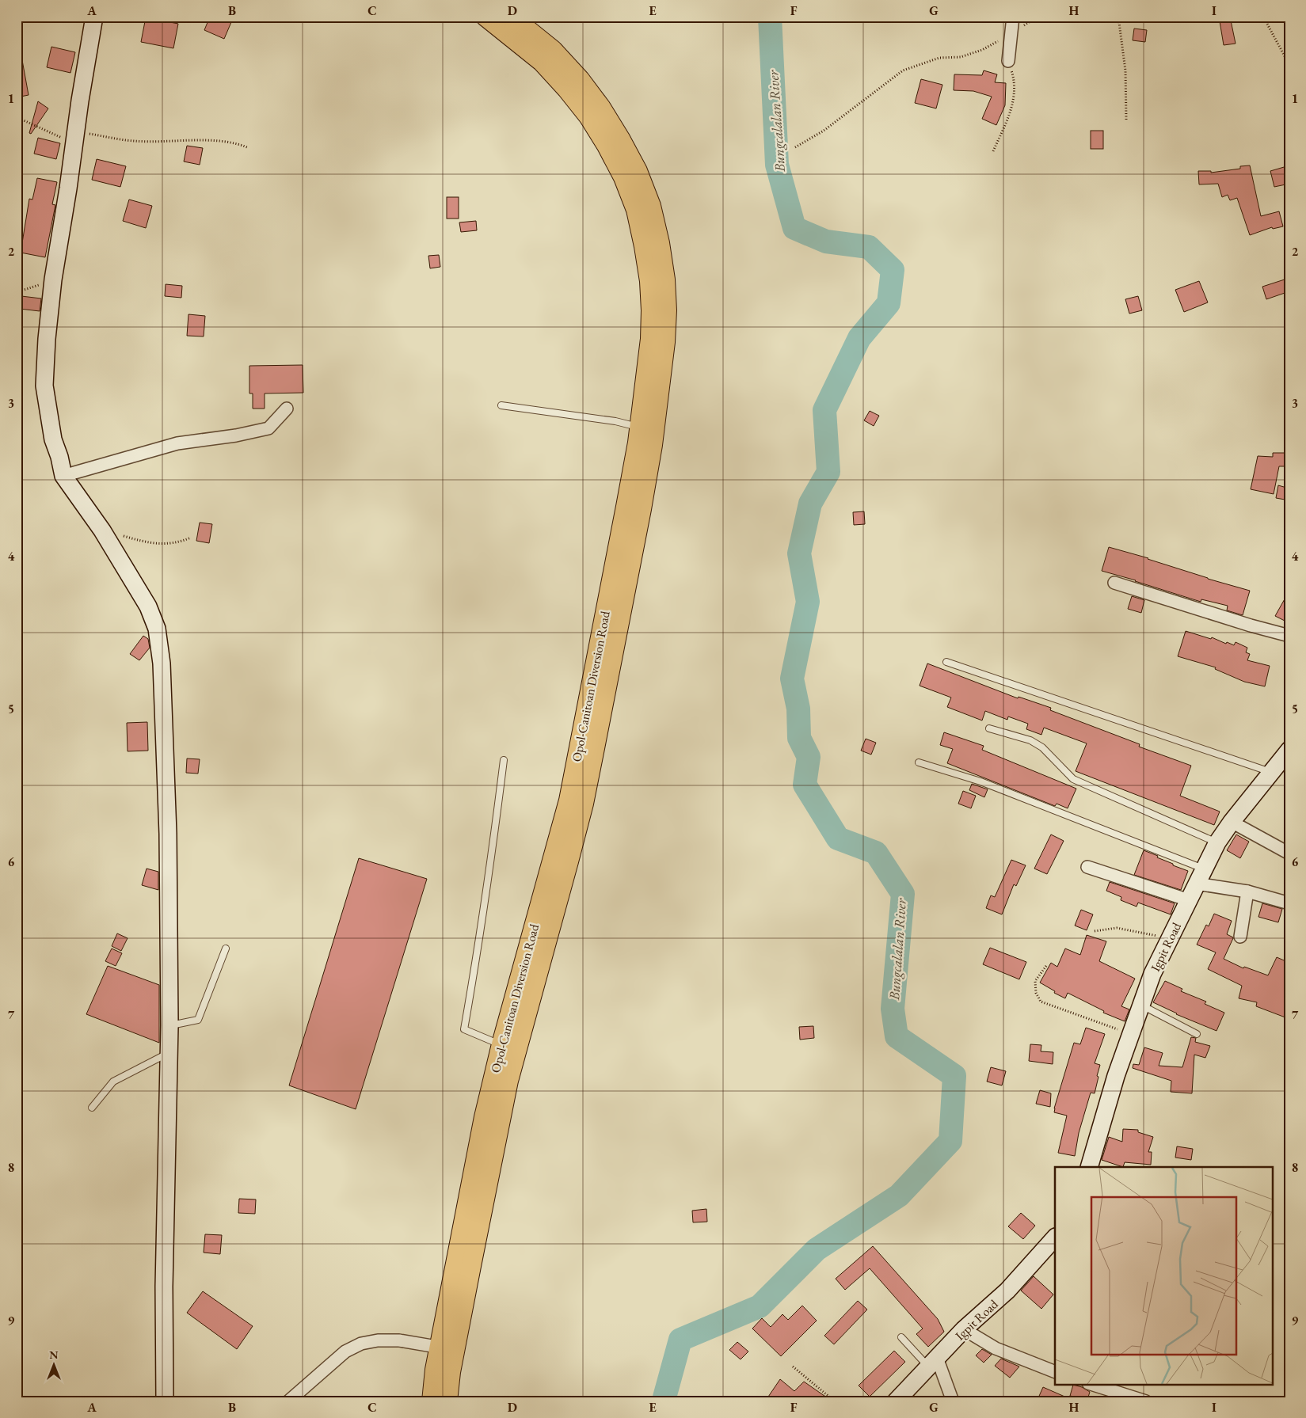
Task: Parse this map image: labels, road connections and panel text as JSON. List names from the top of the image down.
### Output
{
  "streets": {
    "main road": ["Opol-Canitoan Diversion Road"],
    "street": ["Igpit Road"]
  },
  "water": ["Bungcalalan River"],
  "north": "top",
  "grid": {
    "columns": [
      "A",
      "B",
      "C",
      "D",
      "E",
      "F",
      "G",
      "H",
      "I"
    ],
    "rows": [
      "1",
      "2",
      "3",
      "4",
      "5",
      "6",
      "7",
      "8",
      "9"
    ]
  }
}
